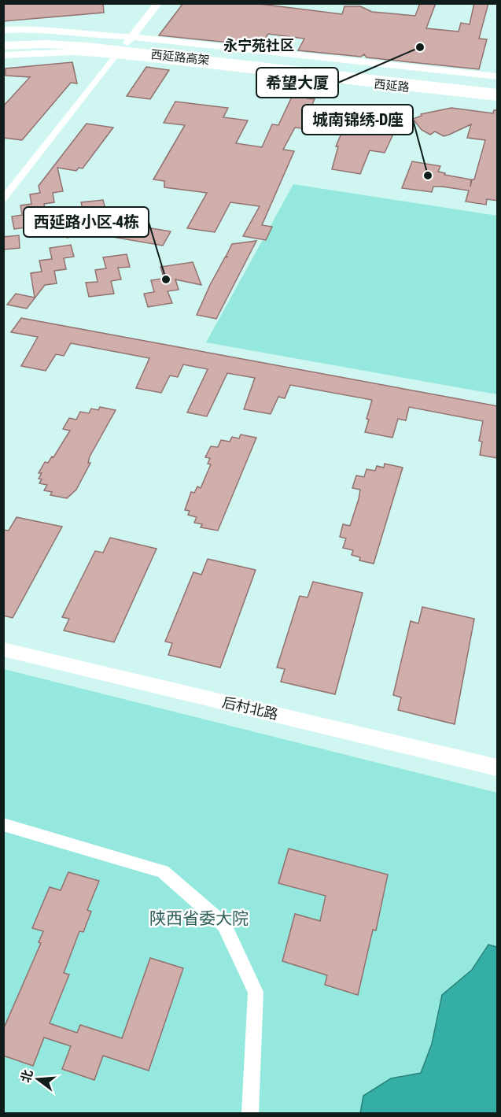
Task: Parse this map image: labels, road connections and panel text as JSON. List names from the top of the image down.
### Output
{
  "streets": {
    "highway": ["西延路高架"],
    "main road": ["西延路", "后村北路"]
  },
  "districts": ["永宁苑社区"],
  "parks": ["陕西省委大院"],
  "places": ["希望大厦", "城南锦绣-D座", "西延路小区-4栋"],
  "north": "left"
}
